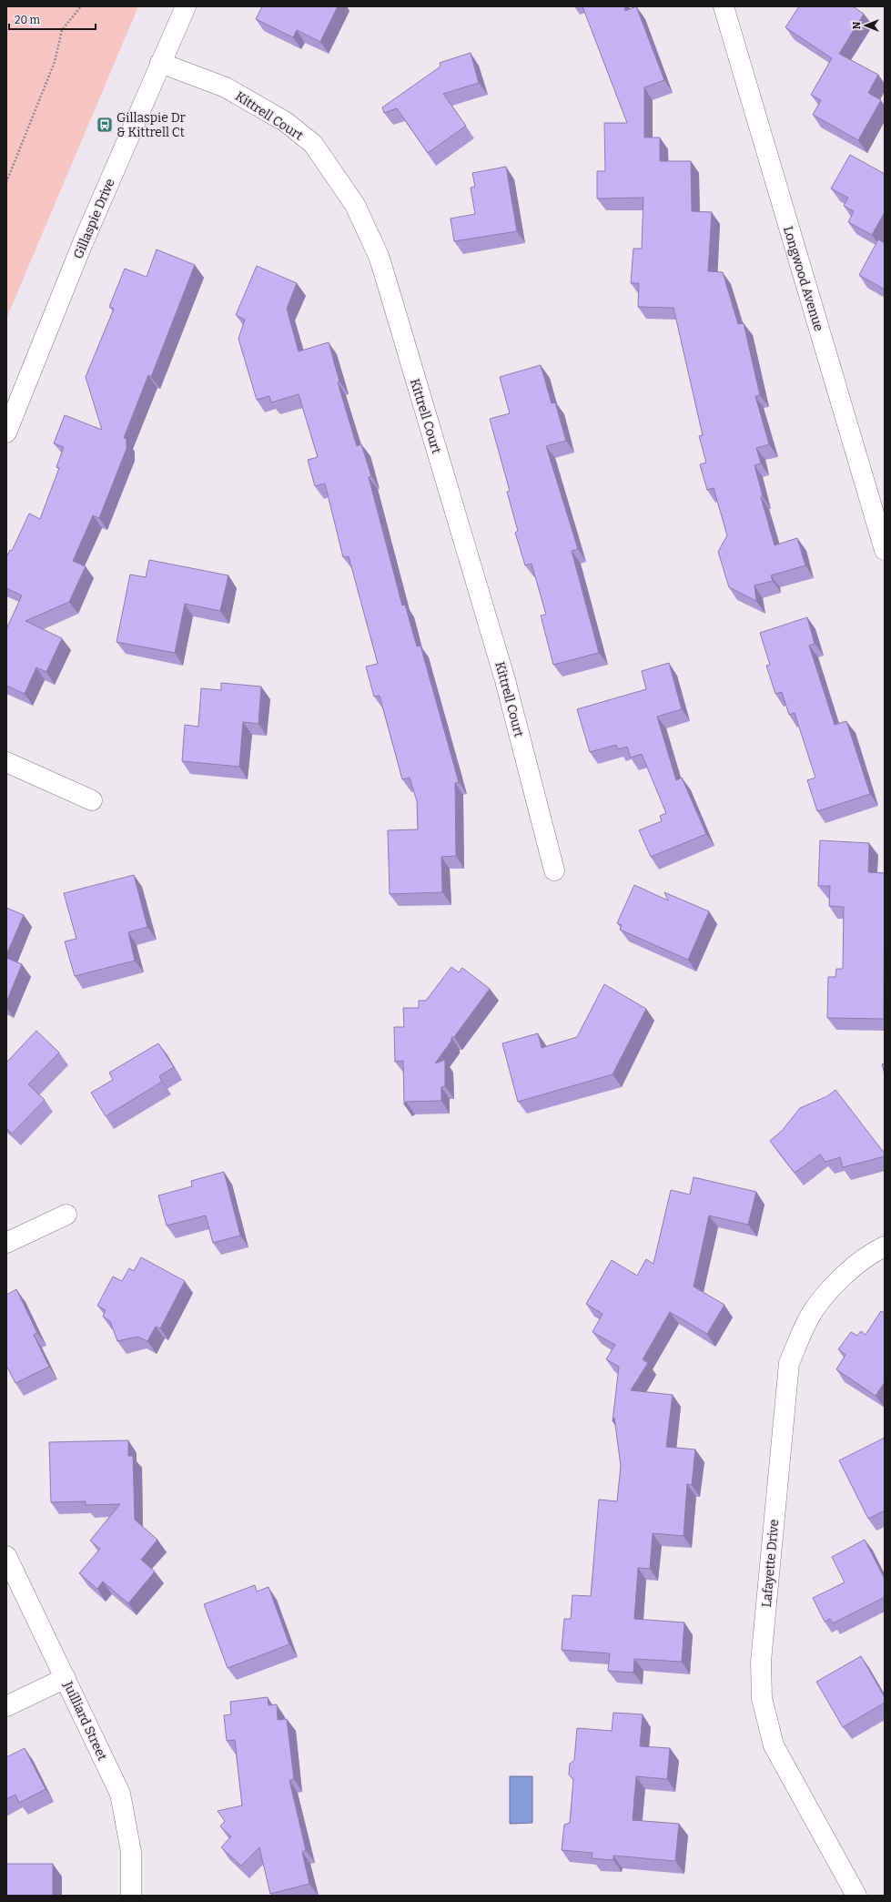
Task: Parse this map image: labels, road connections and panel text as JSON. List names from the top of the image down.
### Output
{
  "streets": {
    "street": [
      "Kittrell Court",
      "Gillaspie Drive",
      "Longwood Avenue",
      "Lafayette Drive",
      "Juilliard Street"
    ]
  },
  "crossings": [
    ["Kittrell Court", "Gillaspie Drive"]
  ],
  "places": {
    "bus stop": ["Gillaspie Dr & Kittrell Ct"]
  },
  "scale_bar": "20 m",
  "north": "left"
}
